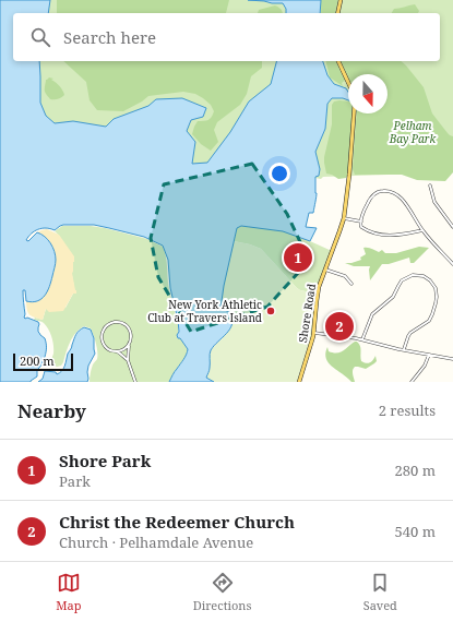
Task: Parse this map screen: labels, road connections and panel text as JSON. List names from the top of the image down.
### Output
{
  "streets": {
    "main road": ["Shore Road"]
  },
  "parks": ["Pelham Bay Park"],
  "places": ["New York Athletic Club at Travers Island"],
  "scale_bar": "200 m",
  "north": "bottom",
  "page": {
    "search": "Search here",
    "pins": ["1", "2"],
    "scale": "200 m",
    "heading": ["Nearby", "2 results"],
    "list": [
      {
        "mark": "1",
        "name": "Shore Park",
        "note": "Park",
        "value": "280 m"
      },
      {
        "mark": "2",
        "name": "Christ the Redeemer Church",
        "note": "Church · Pelhamdale Avenue",
        "value": "540 m"
      }
    ],
    "nav": ["Map", "Directions", "Saved"]
  }
}
